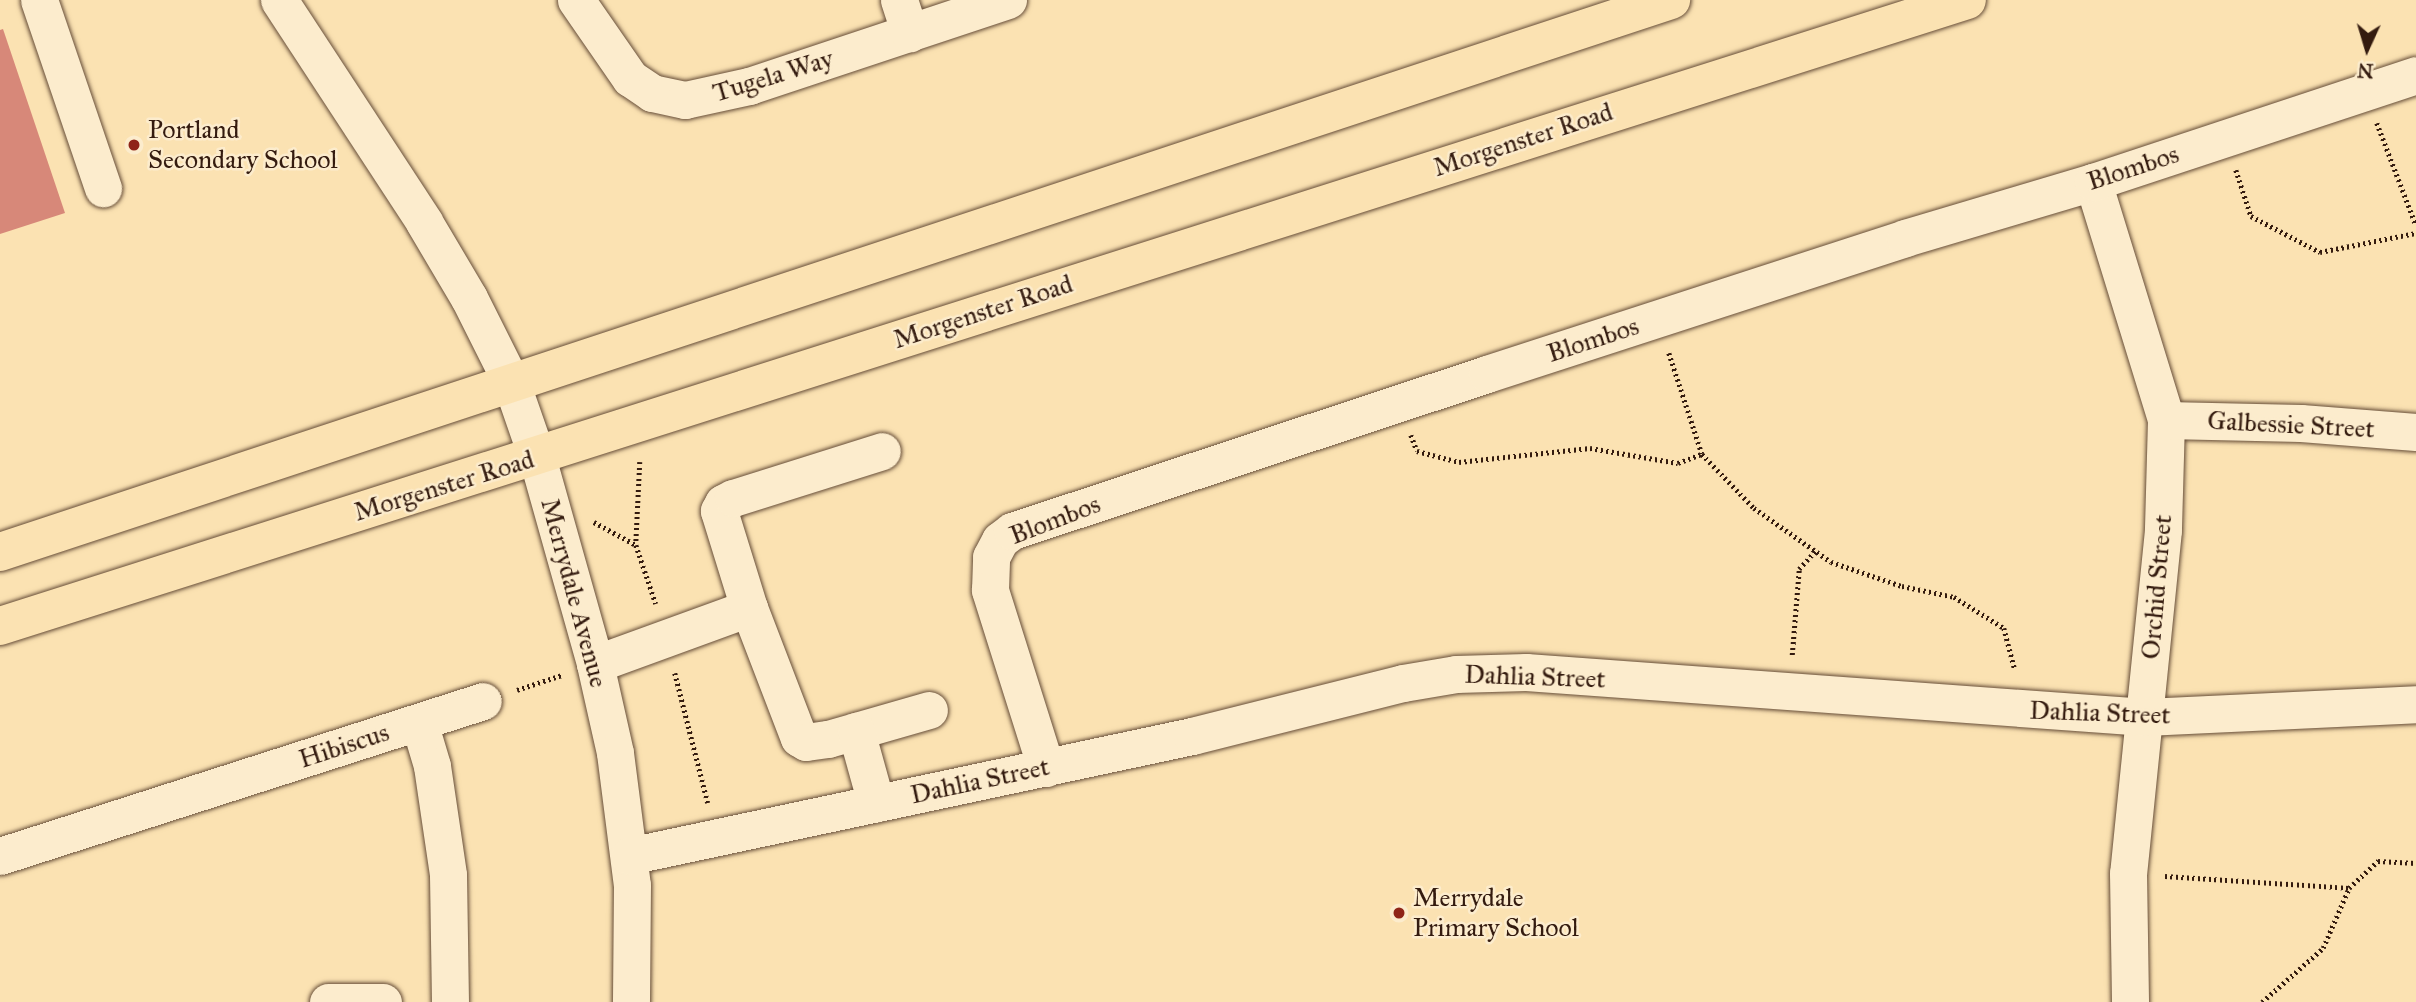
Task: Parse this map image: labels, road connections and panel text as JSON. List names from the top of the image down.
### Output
{
  "streets": {
    "main road": ["Morgenster Road"],
    "street": [
      "Tugela Way",
      "Blombos",
      "Galbessie Street",
      "Orchid Street",
      "Merrydale Avenue",
      "Dahlia Street",
      "Hibiscus"
    ]
  },
  "crossings": [
    ["Morgenster Road", "Merrydale Avenue"],
    ["Blombos", "Orchid Street"],
    ["Blombos", "Dahlia Street"],
    ["Galbessie Street", "Orchid Street"],
    ["Orchid Street", "Dahlia Street"],
    ["Merrydale Avenue", "Dahlia Street"]
  ],
  "places": ["Portland Secondary School", "Merrydale Primary School"],
  "north": "bottom"
}
